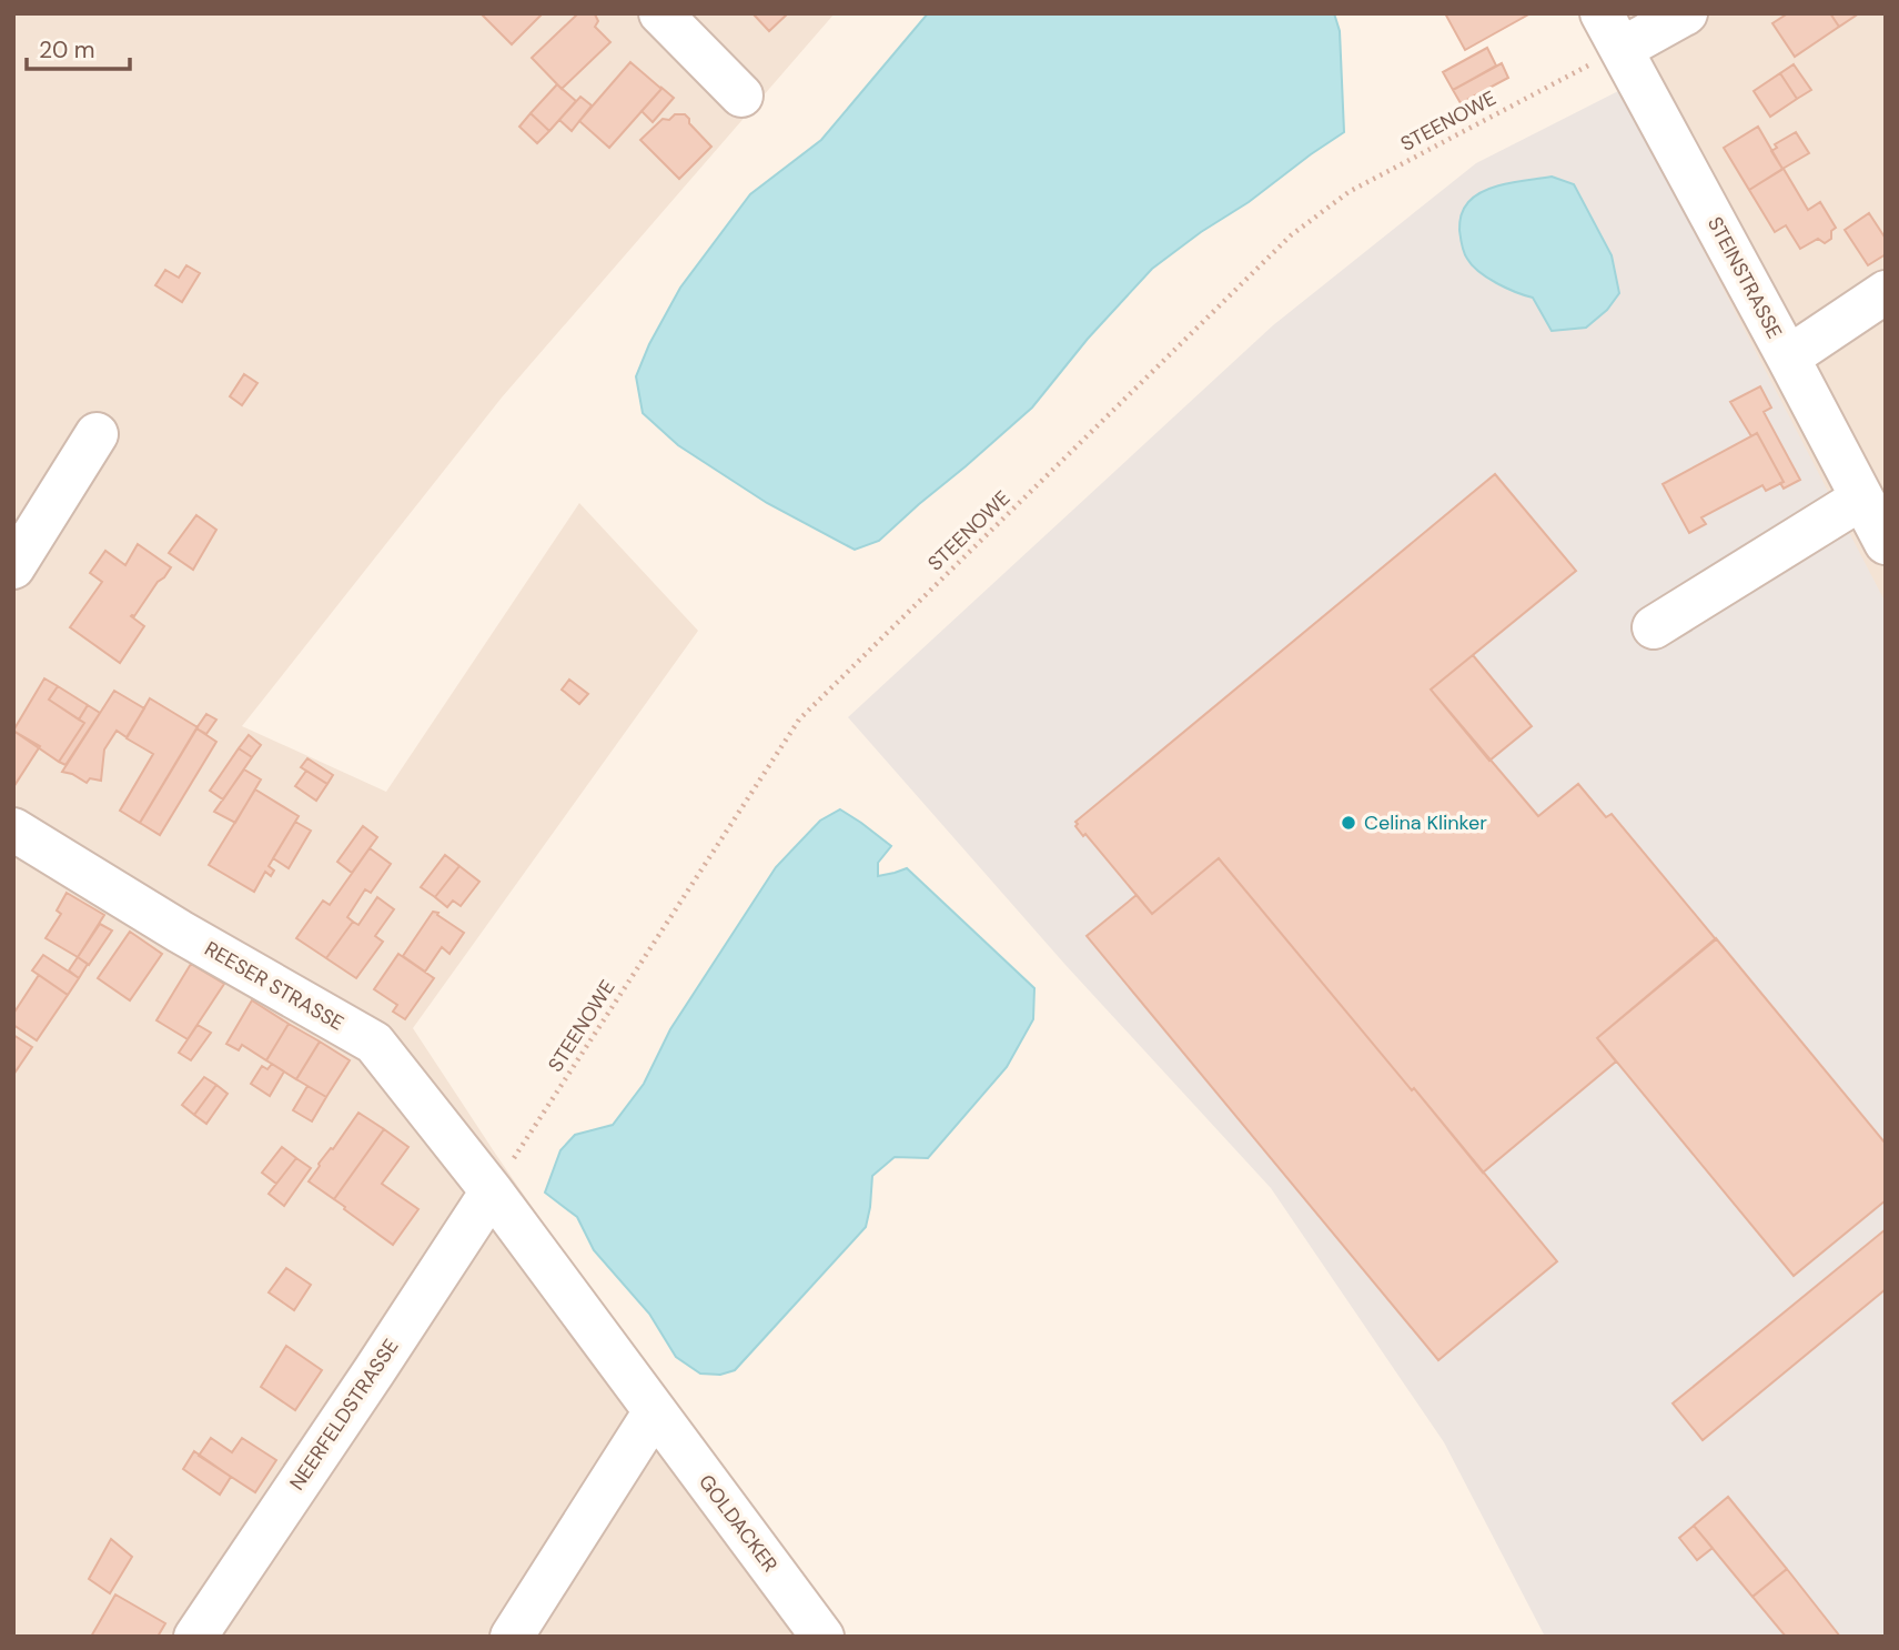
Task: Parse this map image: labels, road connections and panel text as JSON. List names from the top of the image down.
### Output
{
  "streets": {
    "street": [
      "STEINSTRASSE",
      "REESER STRASSE",
      "NEERFELDSTRASSE",
      "GOLDACKER"
    ],
    "path": ["STEENOWE"]
  },
  "crossings": [
    ["STEENOWE", "STEINSTRASSE"],
    ["STEENOWE", "REESER STRASSE"],
    ["STEENOWE", "NEERFELDSTRASSE"],
    ["STEENOWE", "GOLDACKER"],
    ["REESER STRASSE", "NEERFELDSTRASSE"],
    ["REESER STRASSE", "GOLDACKER"],
    ["NEERFELDSTRASSE", "GOLDACKER"]
  ],
  "places": ["Celina Klinker"],
  "scale_bar": "20 m"
}
